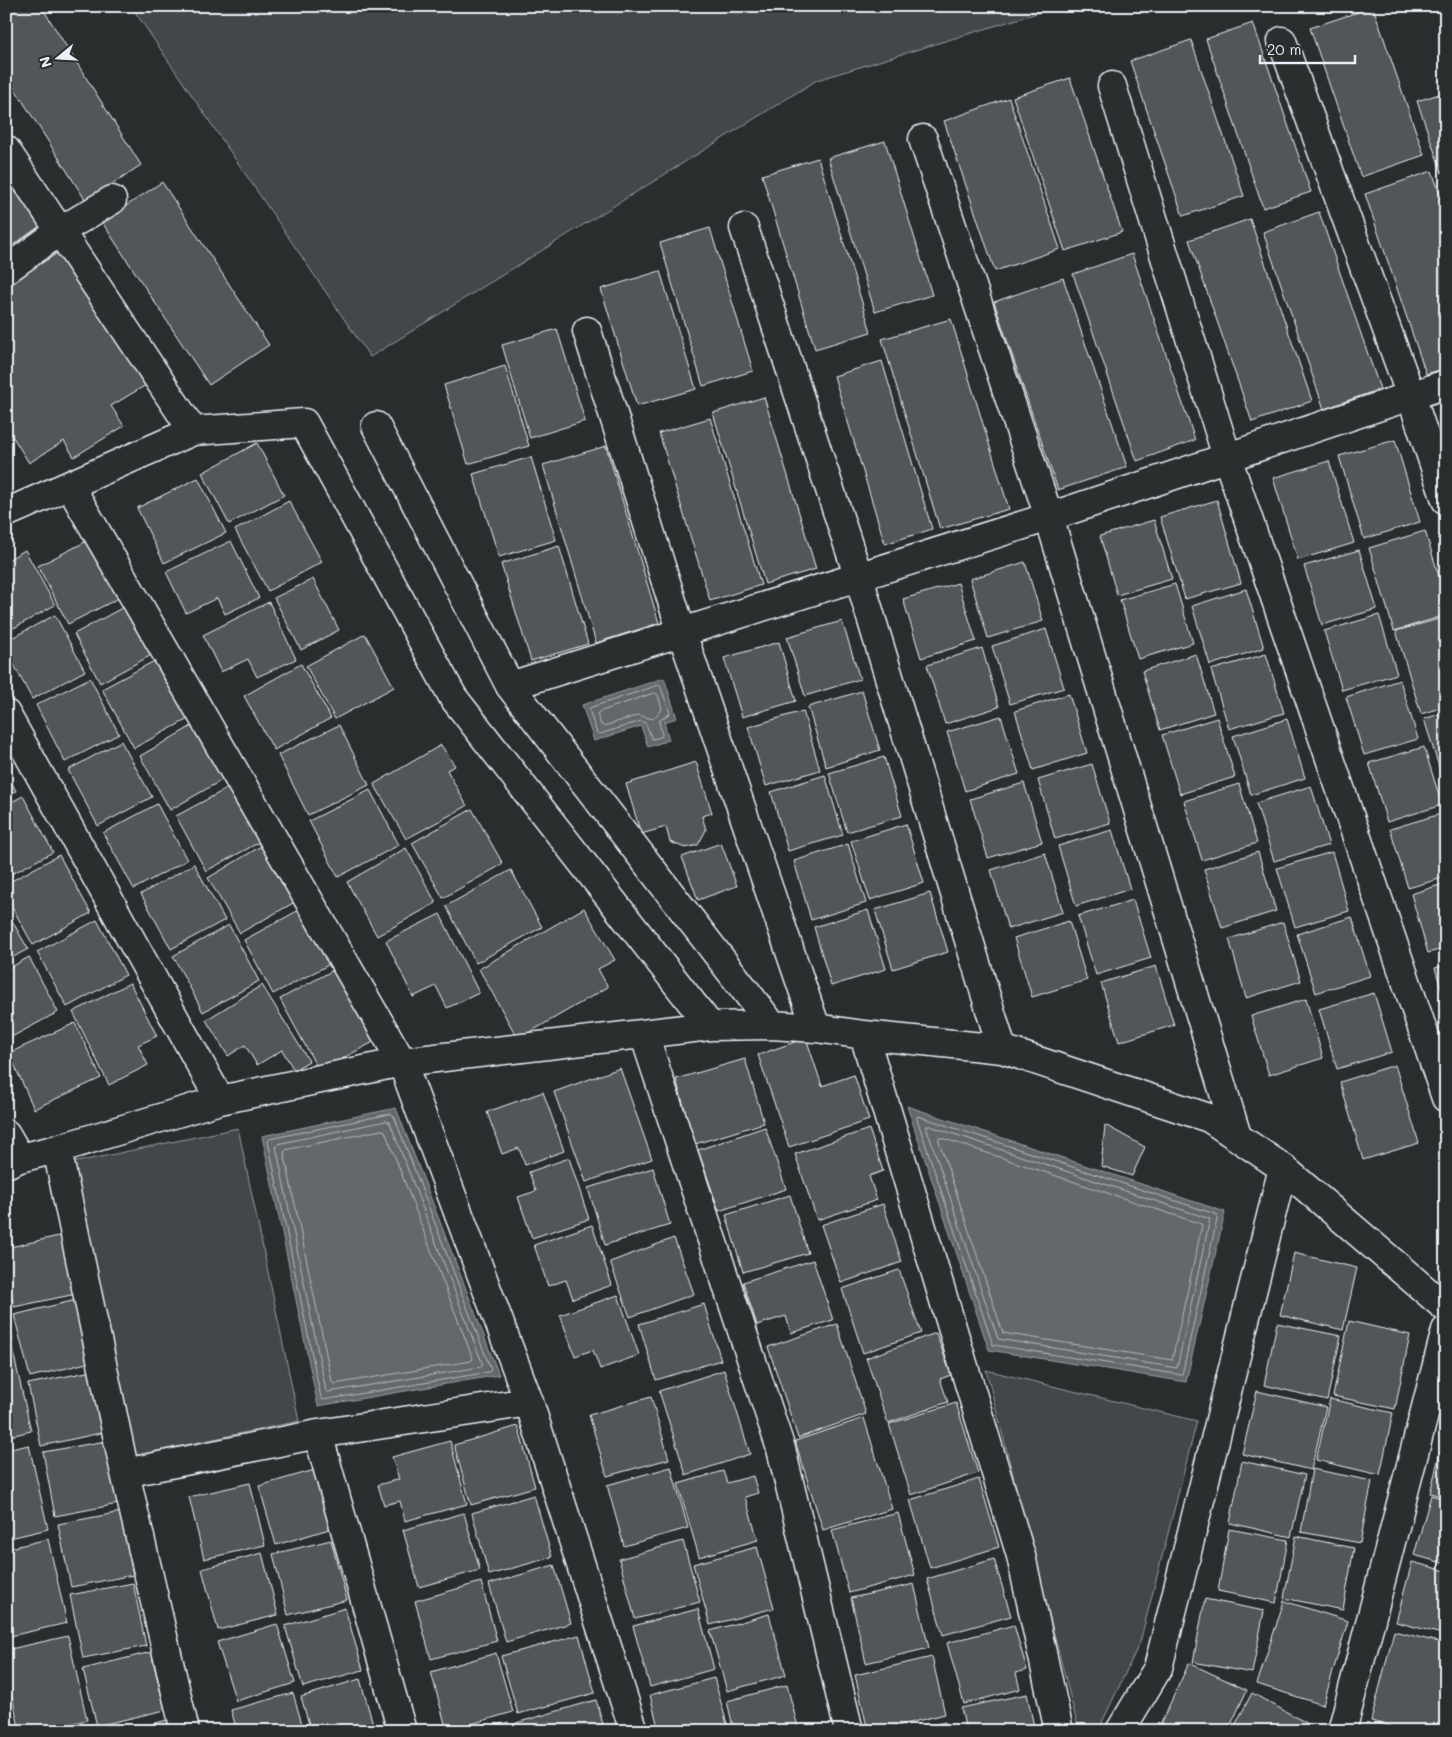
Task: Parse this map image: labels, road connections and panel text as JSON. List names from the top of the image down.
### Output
{
  "scale_bar": "20 m",
  "north": "left"
}
